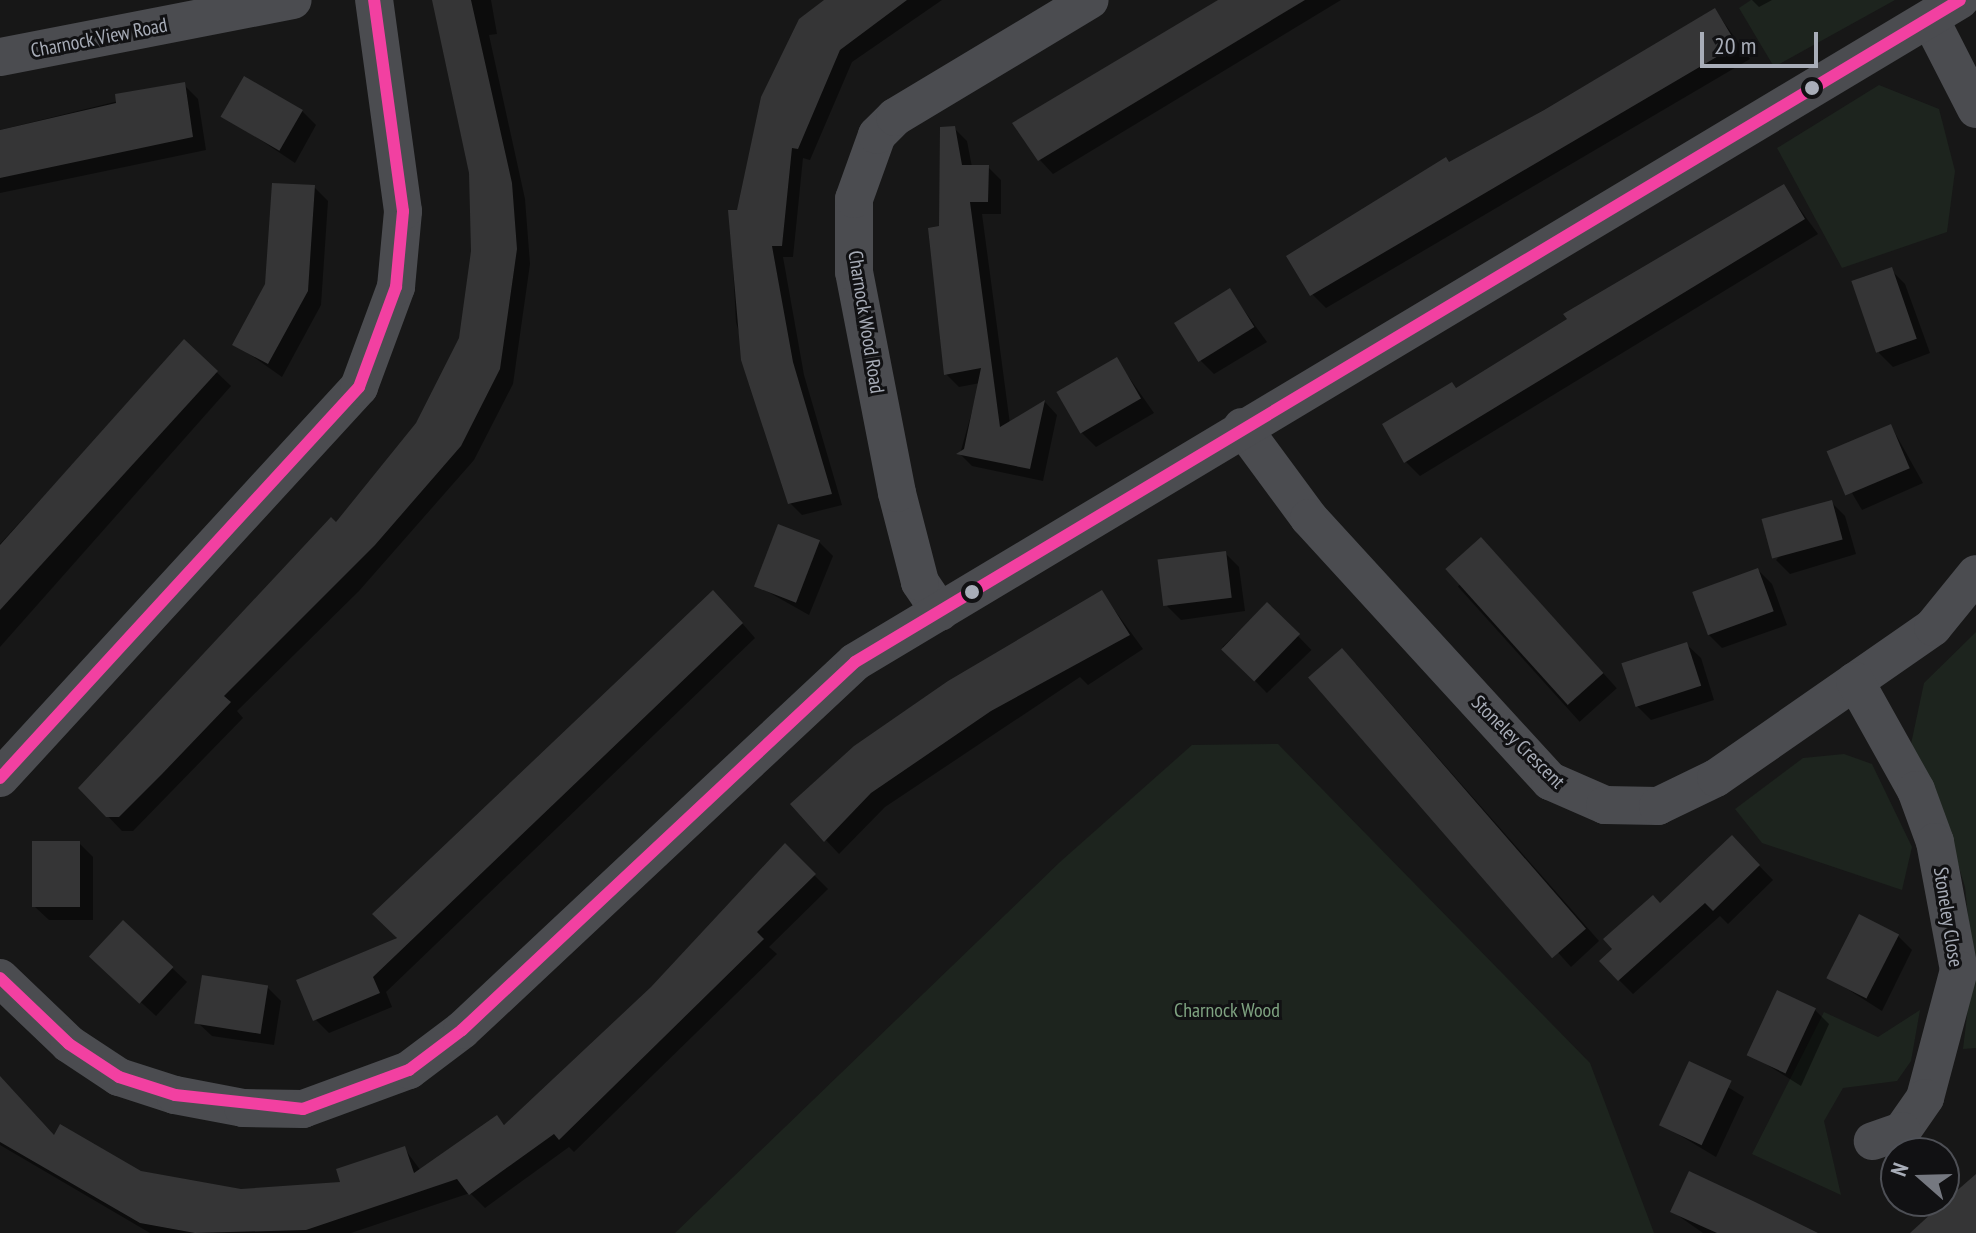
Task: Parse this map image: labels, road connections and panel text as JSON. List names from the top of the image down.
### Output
{
  "streets": {
    "street": [
      "Charnock View Road",
      "Charnock Wood Road",
      "Stoneley Crescent",
      "Stoneley Close"
    ]
  },
  "crossings": [
    ["Stoneley Crescent", "Stoneley Close"]
  ],
  "parks": ["Charnock Wood"],
  "scale_bar": "20 m",
  "north": "left"
}
